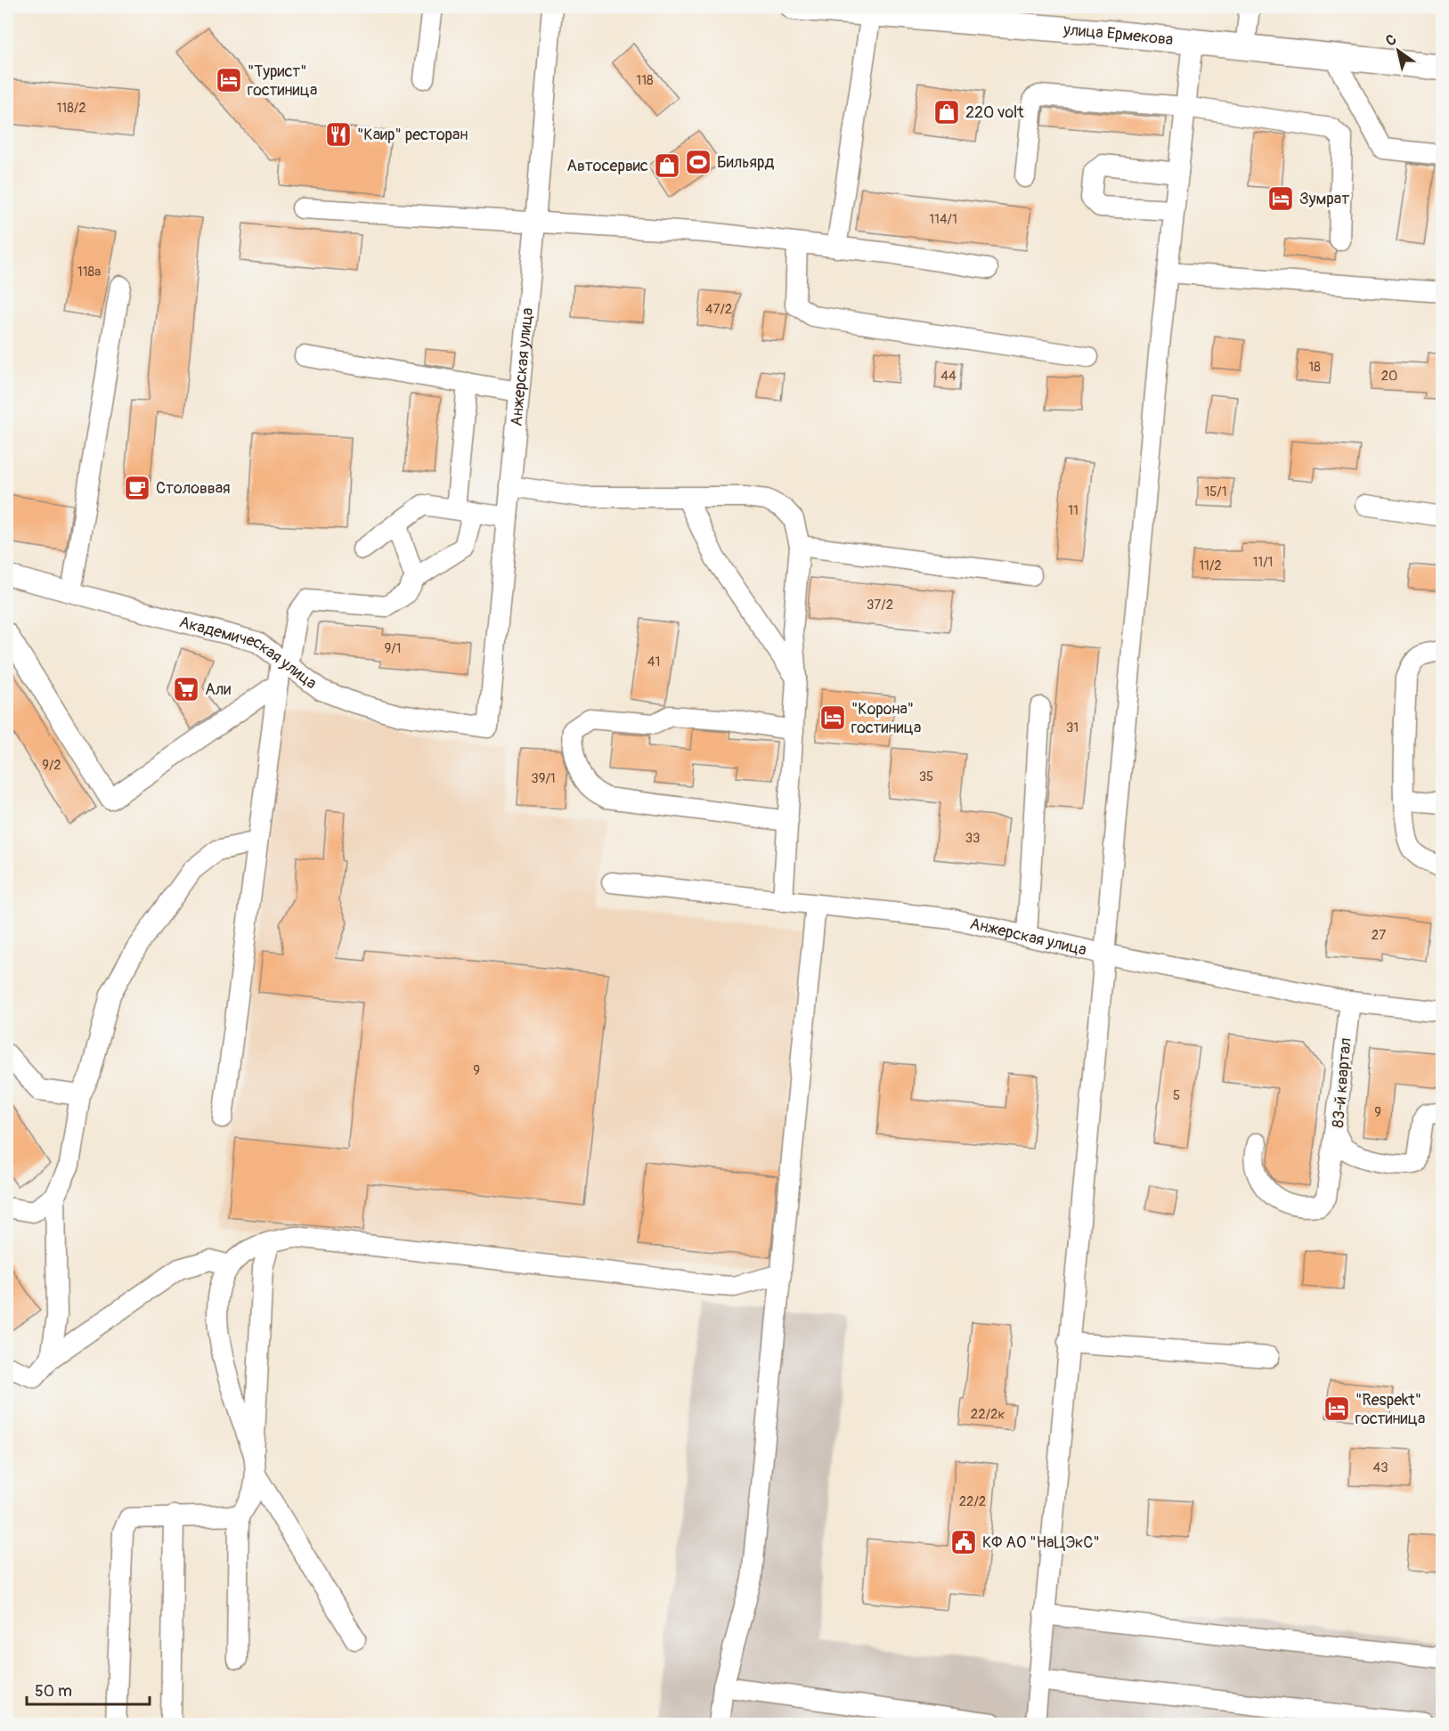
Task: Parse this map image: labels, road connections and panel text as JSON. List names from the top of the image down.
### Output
{
  "streets": {
    "main road": ["улица Ермекова"],
    "street": ["Анжерская улица", "Академическая улица", "83-й квартал"]
  },
  "crossings": [
    ["Анжерская улица", "Академическая улица"],
    ["Анжерская улица", "83-й квартал"]
  ],
  "places": {
    "hotel": [
      "\"Турист\" гостиница",
      "Зумрат",
      "\"Корона\" гостиница",
      "\"Respekt\" гостиница"
    ],
    "shop": ["220 volt", "Автосервис"],
    "restaurant": ["\"Каир\" ресторан"],
    "sports": ["Бильярд"],
    "cafe": ["Столоввая"],
    "supermarket": ["Али"],
    "public building": ["КФ АО \"НаЦЭкС\""]
  },
  "house_numbers": [
    "118",
    "118/2",
    "114/1",
    "118а",
    "47/2",
    "18",
    "44",
    "20",
    "15/1",
    "11",
    "11/1",
    "11/2",
    "37/2",
    "9/1",
    "41",
    "31",
    "9/2",
    "35",
    "39/1",
    "33",
    "27",
    "9",
    "5",
    "9",
    "22/2к",
    "43",
    "22/2"
  ],
  "scale_bar": "50 m",
  "north": "top left"
}
